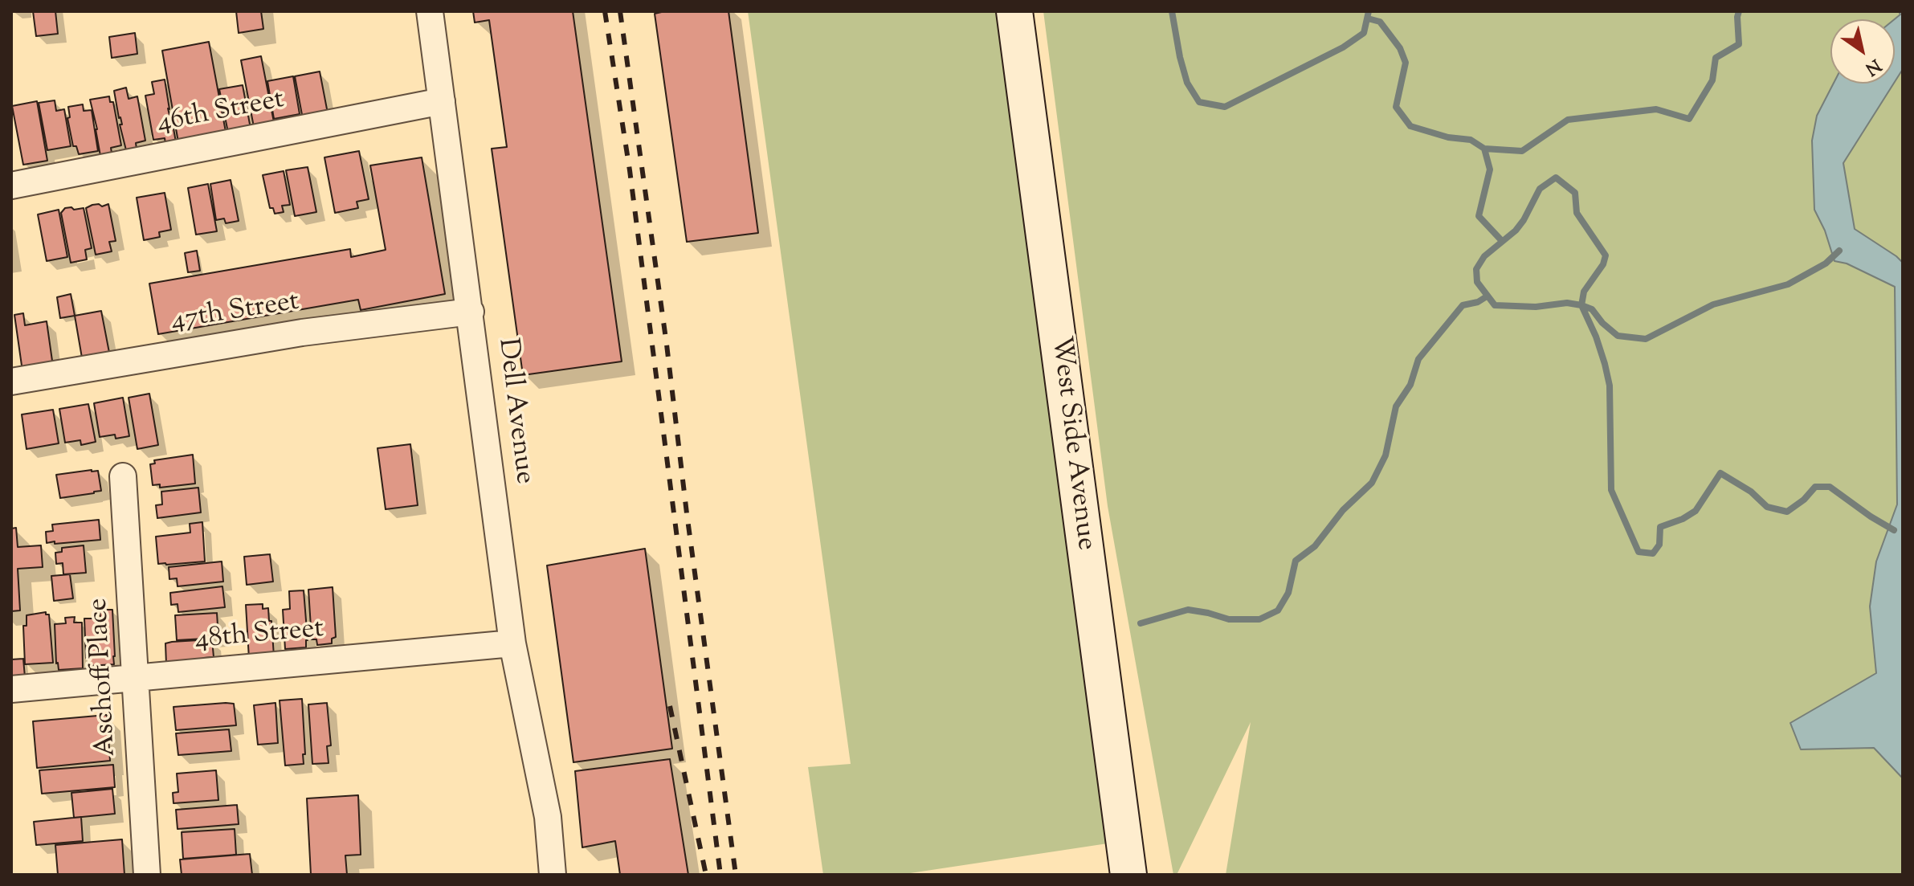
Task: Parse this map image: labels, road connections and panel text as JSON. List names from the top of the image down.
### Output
{
  "streets": {
    "street": [
      "46th Street",
      "47th Street",
      "Dell Avenue",
      "West Side Avenue",
      "48th Street",
      "Aschoff Place"
    ]
  },
  "crossings": [
    ["46th Street", "Dell Avenue"],
    ["47th Street", "Dell Avenue"],
    ["Dell Avenue", "48th Street"],
    ["48th Street", "Aschoff Place"]
  ],
  "north": "bottom right"
}
